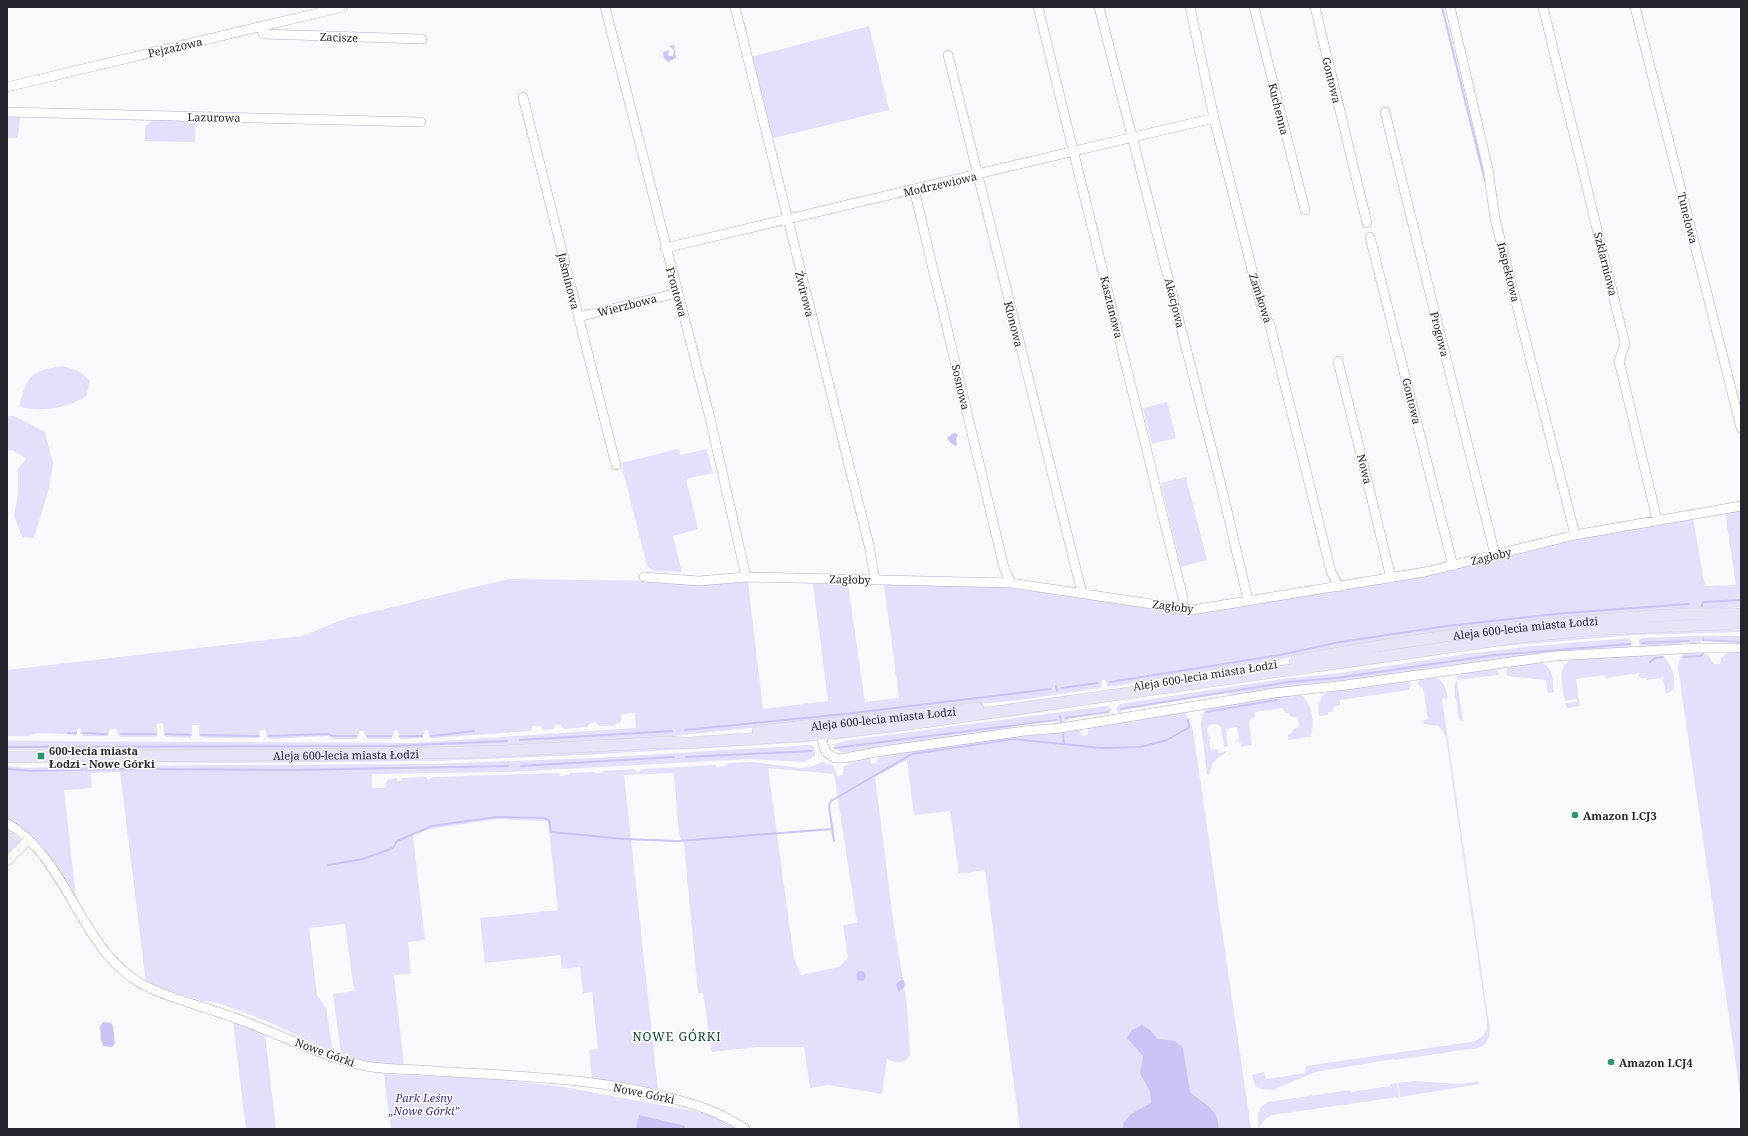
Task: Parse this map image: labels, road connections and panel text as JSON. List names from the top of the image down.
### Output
{
  "streets": {
    "main road": ["Aleja 600-lecia miasta Łodzi"],
    "street": [
      "Zacisze",
      "Pejzażowa",
      "Gontowa",
      "Kuchenna",
      "Lazurowa",
      "Modrzewiowa",
      "Tunelowa",
      "Szklarniowa",
      "Inspektowa",
      "Jaśminowa",
      "Frontowa",
      "Żwirowa",
      "Zamkowa",
      "Akacjowa",
      "Wierzbowa",
      "Kasztanowa",
      "Klonowa",
      "Progowa",
      "Sosnowa",
      "Nowa",
      "Zagłoby",
      "Nowe Górki"
    ]
  },
  "crossings": [
    ["Zacisze", "Pejzażowa"],
    ["Gontowa", "Zagłoby"],
    ["Modrzewiowa", "Frontowa"],
    ["Modrzewiowa", "Żwirowa"],
    ["Modrzewiowa", "Zamkowa"],
    ["Modrzewiowa", "Akacjowa"],
    ["Modrzewiowa", "Kasztanowa"],
    ["Modrzewiowa", "Klonowa"],
    ["Modrzewiowa", "Sosnowa"],
    ["Szklarniowa", "Zagłoby"],
    ["Inspektowa", "Zagłoby"],
    ["Jaśminowa", "Wierzbowa"],
    ["Frontowa", "Wierzbowa"],
    ["Frontowa", "Zagłoby"],
    ["Żwirowa", "Zagłoby"],
    ["Zamkowa", "Zagłoby"],
    ["Akacjowa", "Zagłoby"],
    ["Kasztanowa", "Zagłoby"],
    ["Klonowa", "Zagłoby"],
    ["Progowa", "Zagłoby"],
    ["Sosnowa", "Zagłoby"],
    ["Nowa", "Zagłoby"]
  ],
  "districts": ["NOWE GÓRKI"],
  "parks": ["Park Leśny „Nowe Górki”"],
  "places": {
    "transit": ["600-lecia miasta Łodzi - Nowe Górki"],
    "other": ["Amazon LCJ3", "Amazon LCJ4"]
  }
}
